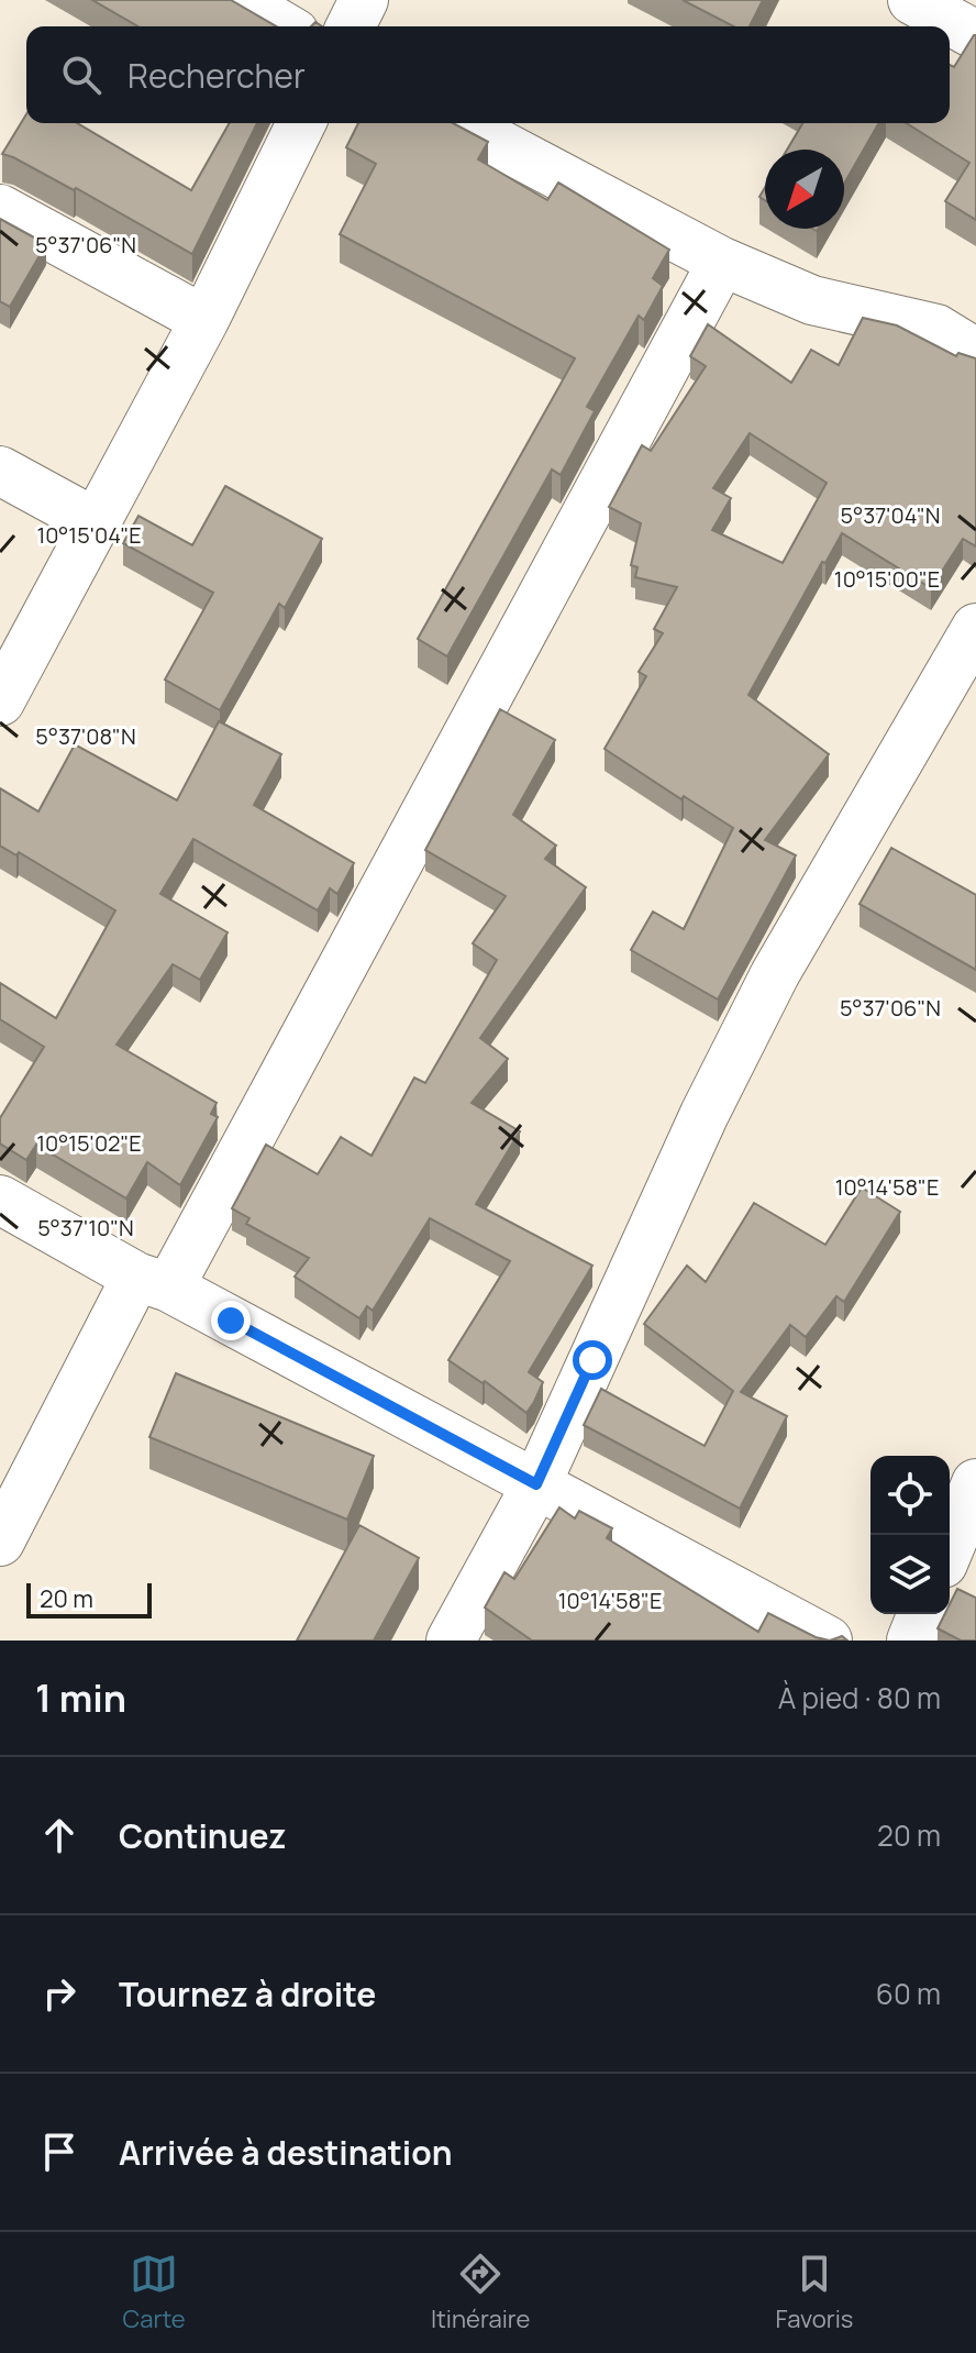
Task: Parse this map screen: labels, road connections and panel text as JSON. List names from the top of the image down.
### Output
{
  "scale_bar": "20 m",
  "north": "bottom left",
  "page": {
    "search": "Rechercher",
    "scale": "20 m",
    "heading": ["1 min", "À pied · 80 m"],
    "list": [
      ["Continuez", "20 m"],
      ["Tournez à droite", "60 m"],
      "Arrivée à destination"
    ],
    "nav": ["Carte", "Itinéraire", "Favoris"]
  },
  "coordinates": [
    "5°37'06\"N",
    "5°37'04\"N",
    "10°15'04\"E",
    "10°15'00\"E",
    "5°37'08\"N",
    "10°15'02\"E",
    "10°14'58\"E",
    "5°37'10\"N"
  ]
}
